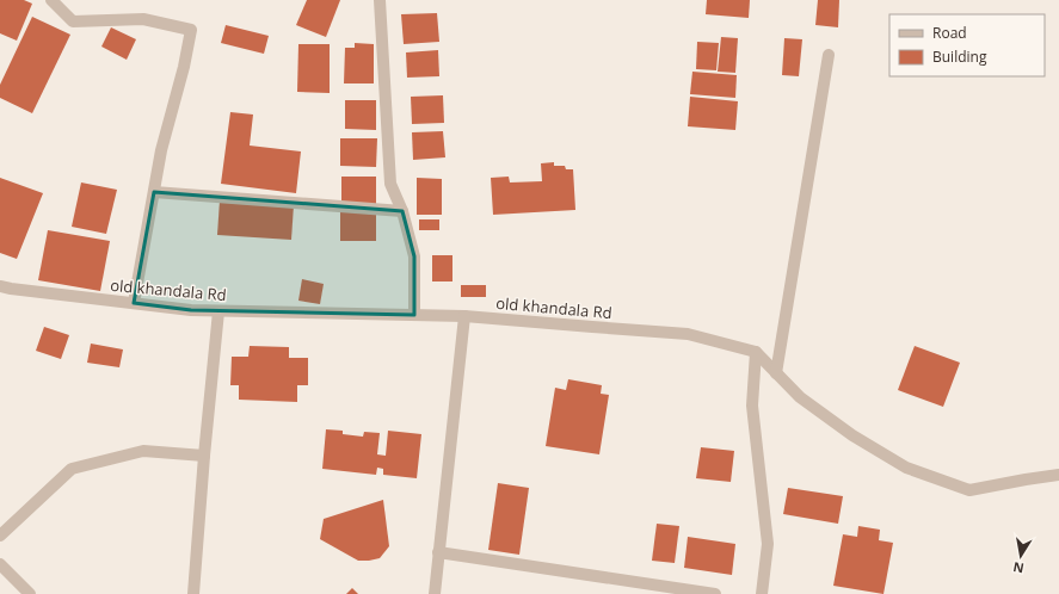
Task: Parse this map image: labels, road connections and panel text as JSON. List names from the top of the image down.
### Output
{
  "streets": {
    "street": ["old khandala Rd"]
  },
  "legend": ["Road", "Building"],
  "north": "bottom"
}
